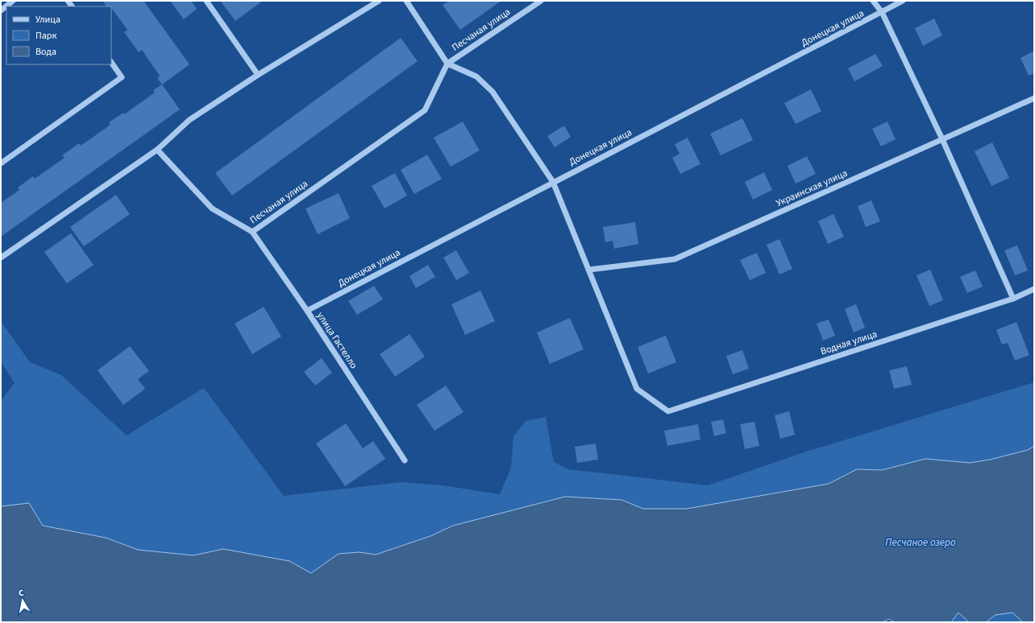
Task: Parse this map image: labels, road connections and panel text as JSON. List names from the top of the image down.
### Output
{
  "streets": {
    "street": [
      "Донецкая улица",
      "Песчаная улица",
      "Украинская улица",
      "улица Гастелло",
      "Водная улица"
    ]
  },
  "crossings": [
    ["Донецкая улица", "улица Гастелло"],
    ["Песчаная улица", "улица Гастелло"],
    ["Украинская улица", "Водная улица"]
  ],
  "water": ["Песчаное озеро"],
  "legend": ["Улица", "Парк", "Вода"],
  "north": "top"
}
